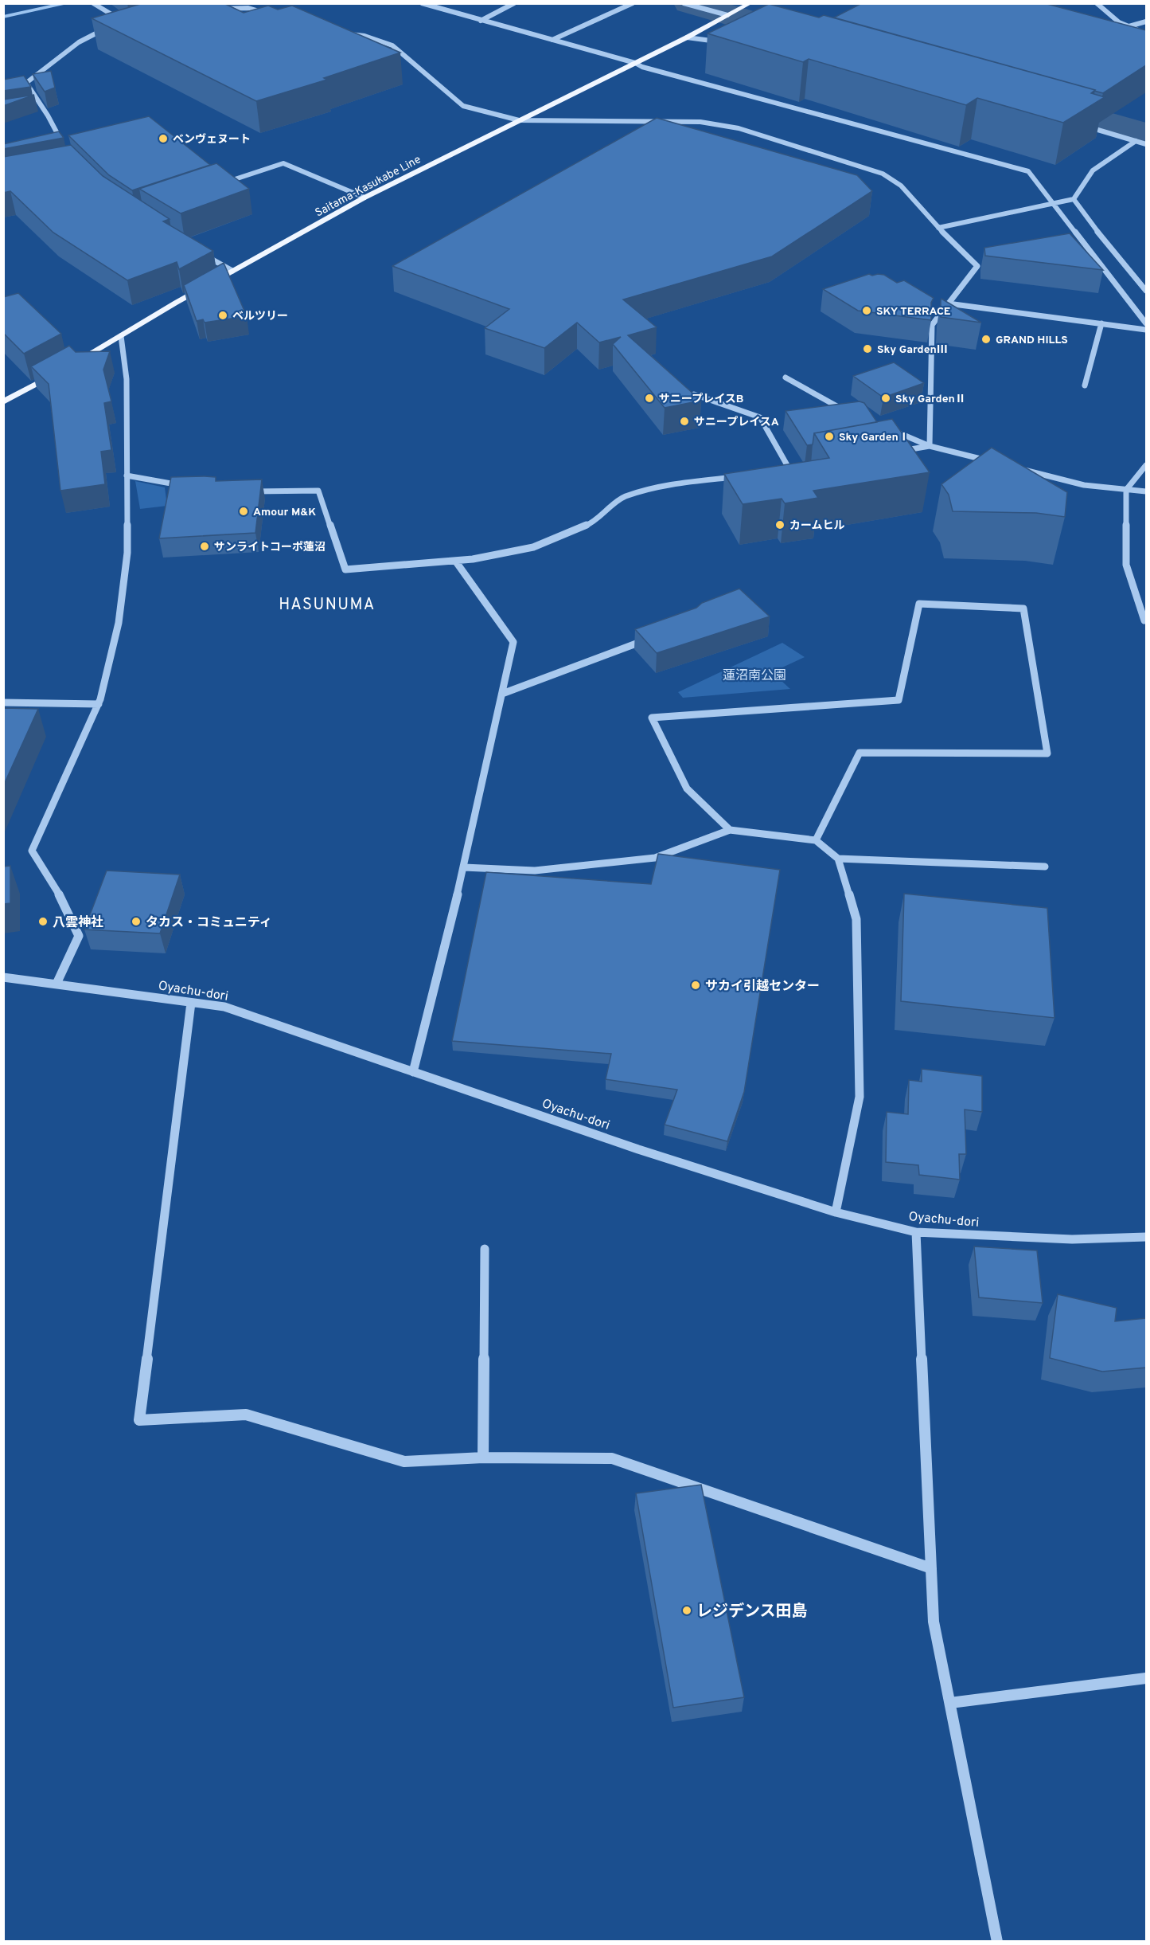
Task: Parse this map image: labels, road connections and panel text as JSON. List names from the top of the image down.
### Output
{
  "streets": {
    "main road": ["Saitama-Kasukabe Line"],
    "street": ["Oyachu-dori"]
  },
  "districts": ["HASUNUMA"],
  "parks": ["蓮沼南公園"],
  "places": [
    "ベンヴェヌート",
    "SKY TERRACE",
    "ベルツリー",
    "GRAND HILLS",
    "Sky GardenⅢ",
    "サニープレイスB",
    "Sky GardenⅡ",
    "サニープレイスA",
    "Sky GardenⅠ",
    "Amour M&K",
    "カームヒル",
    "サンライトコーポ蓮沼",
    "八雲神社",
    "タカス・コミュニティ",
    "サカイ引越センター",
    "レジデンス田島"
  ]
}
